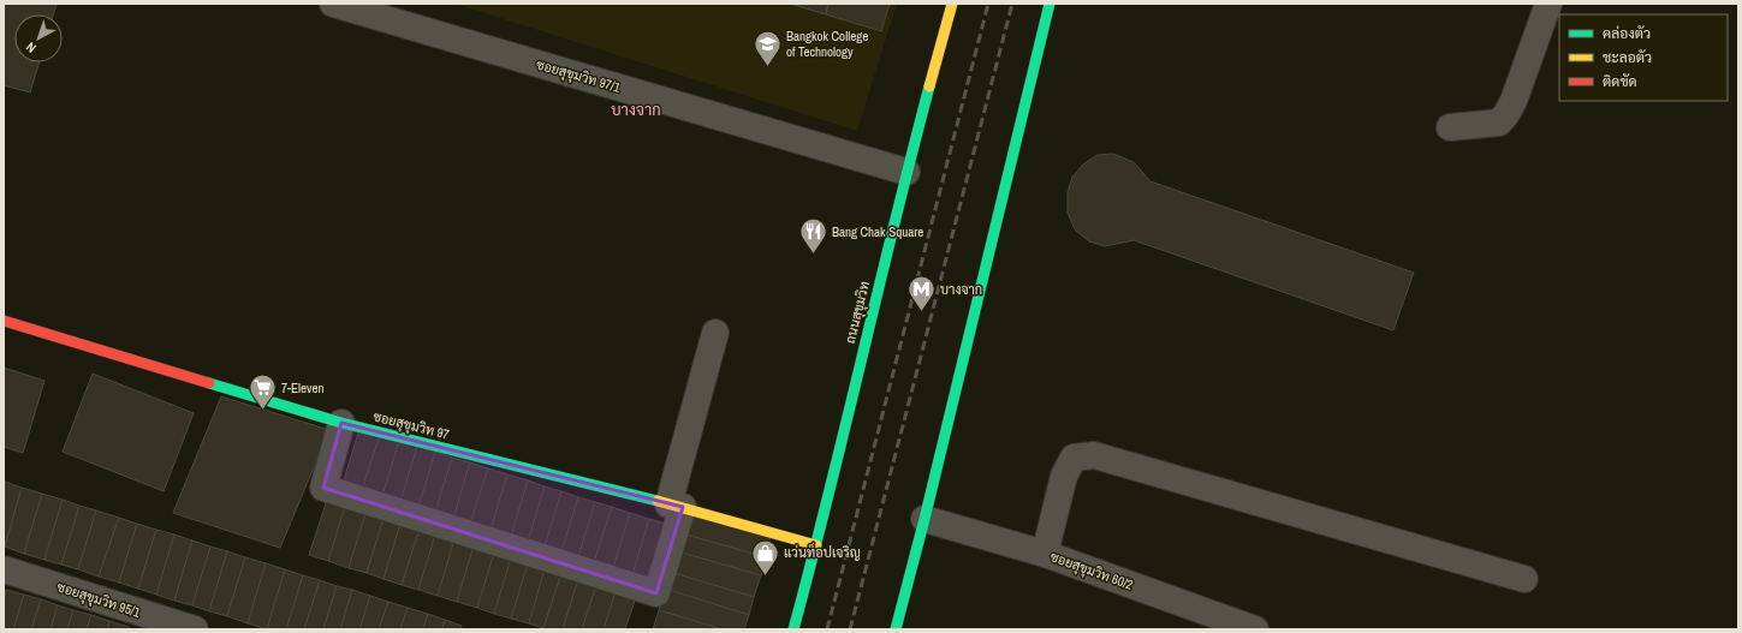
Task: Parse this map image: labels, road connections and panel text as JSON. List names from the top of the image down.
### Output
{
  "streets": {
    "main road": ["ถนนสุขุมวิท", "ซอยสุขุมวิท 97"],
    "street": ["ซอยสุขุมวิท 97/1", "ซอยสุขุมวิท 60/2", "ซอยสุขุมวิท 95/1"]
  },
  "crossings": [
    ["ซอยสุขุมวิท 97/1", "ถนนสุขุมวิท"],
    ["ถนนสุขุมวิท", "ซอยสุขุมวิท 97"]
  ],
  "districts": ["บางจาก"],
  "places": {
    "school or university": ["Bangkok College of Technology"],
    "restaurant": ["Bang Chak Square"],
    "metro station": ["บางจาก"],
    "supermarket": ["7-Eleven"],
    "shop": ["แว่นท็อปเจริญ"]
  },
  "legend": ["คล่องตัว", "ชะลอตัว", "ติดขัด"],
  "north": "bottom left"
}
